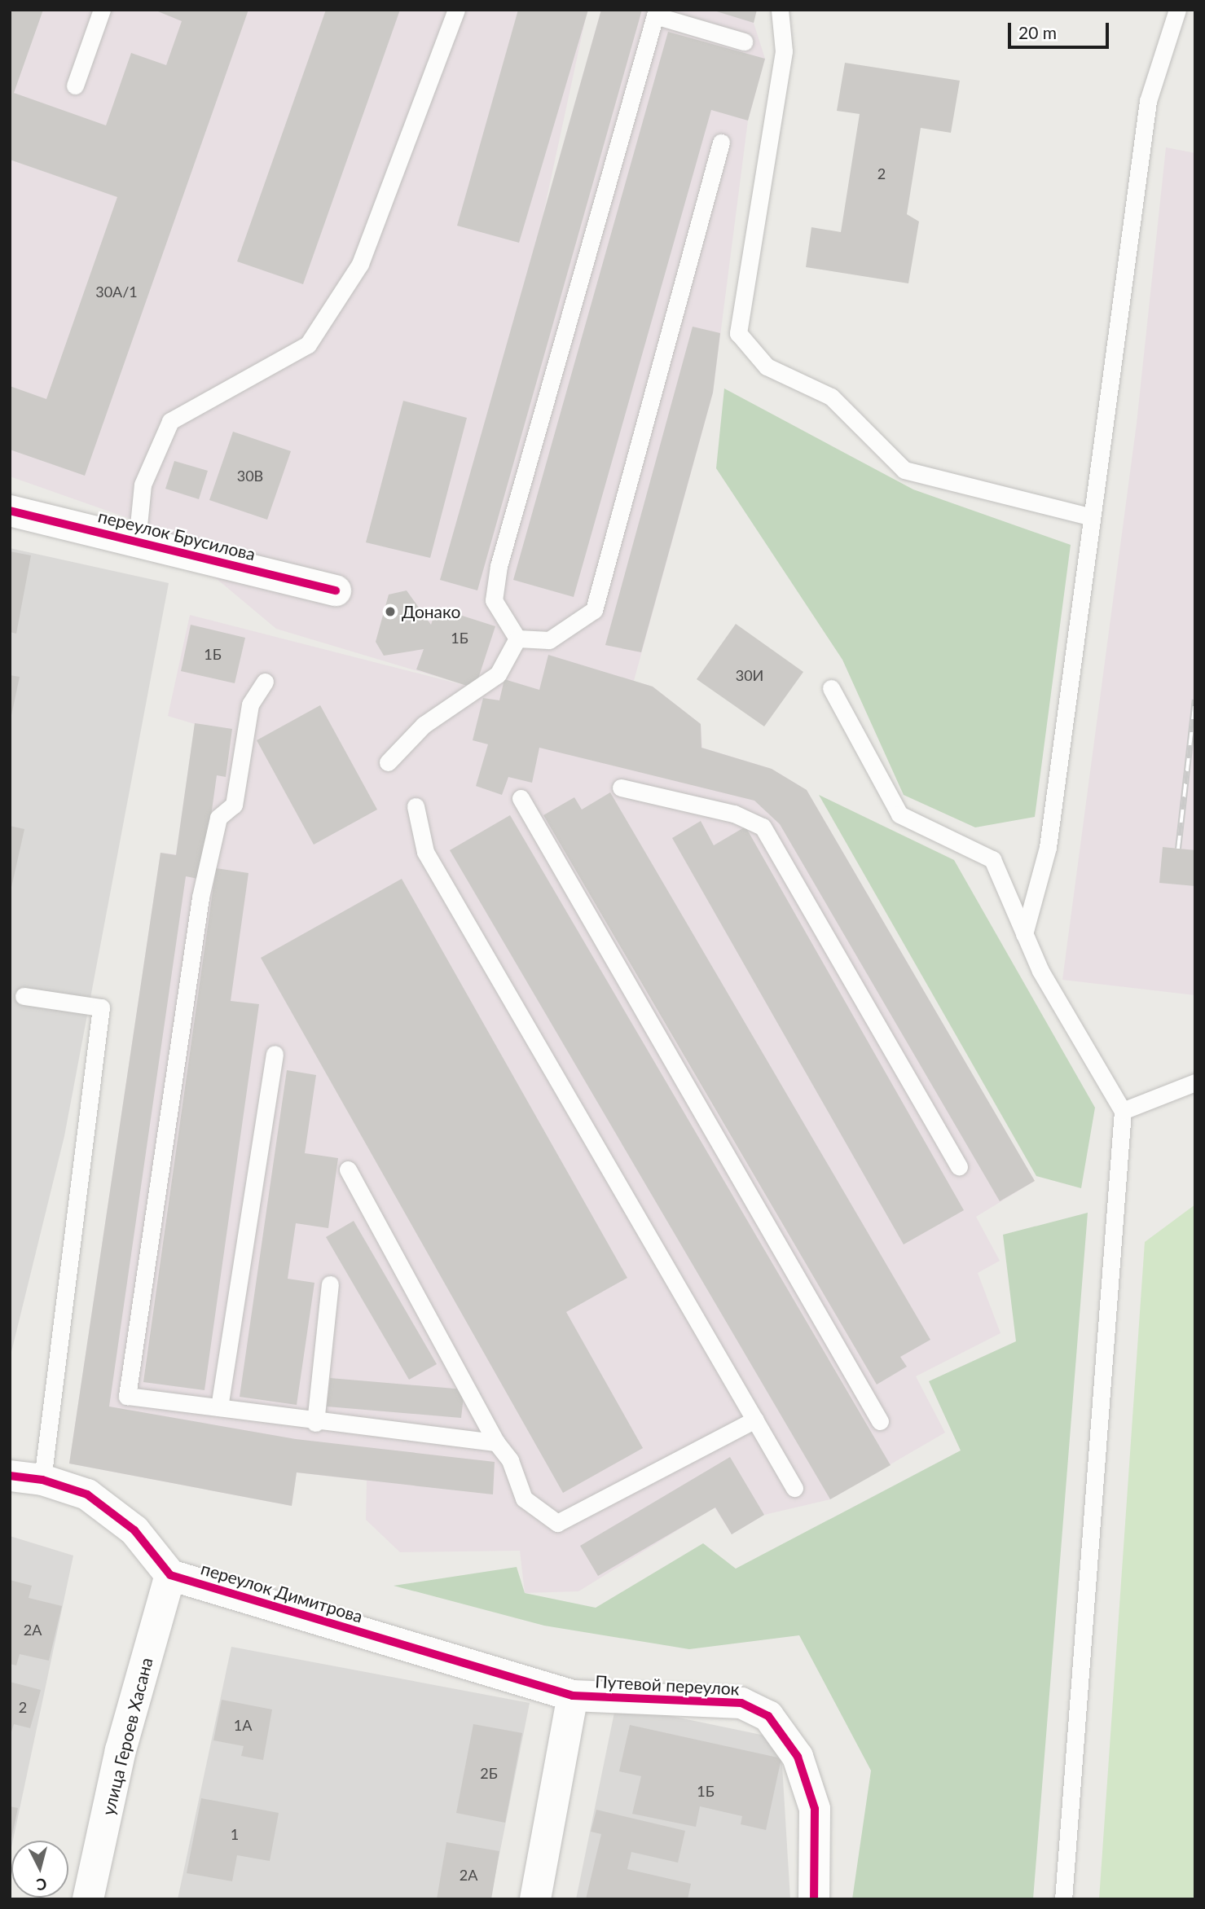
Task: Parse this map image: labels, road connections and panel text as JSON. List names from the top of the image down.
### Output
{
  "streets": {
    "street": [
      "переулок Брусилова",
      "переулок Димитрова",
      "Путевой переулок",
      "улица Героев Хасана"
    ]
  },
  "crossings": [
    ["переулок Димитрова", "Путевой переулок"],
    ["переулок Димитрова", "улица Героев Хасана"]
  ],
  "places": ["Донако"],
  "house_numbers": [
    "2",
    "30А/1",
    "30В",
    "1Б",
    "1Б",
    "30И",
    "2А",
    "2",
    "1А",
    "2Б",
    "1Б",
    "1",
    "2А"
  ],
  "scale_bar": "20 m",
  "north": "bottom"
}
